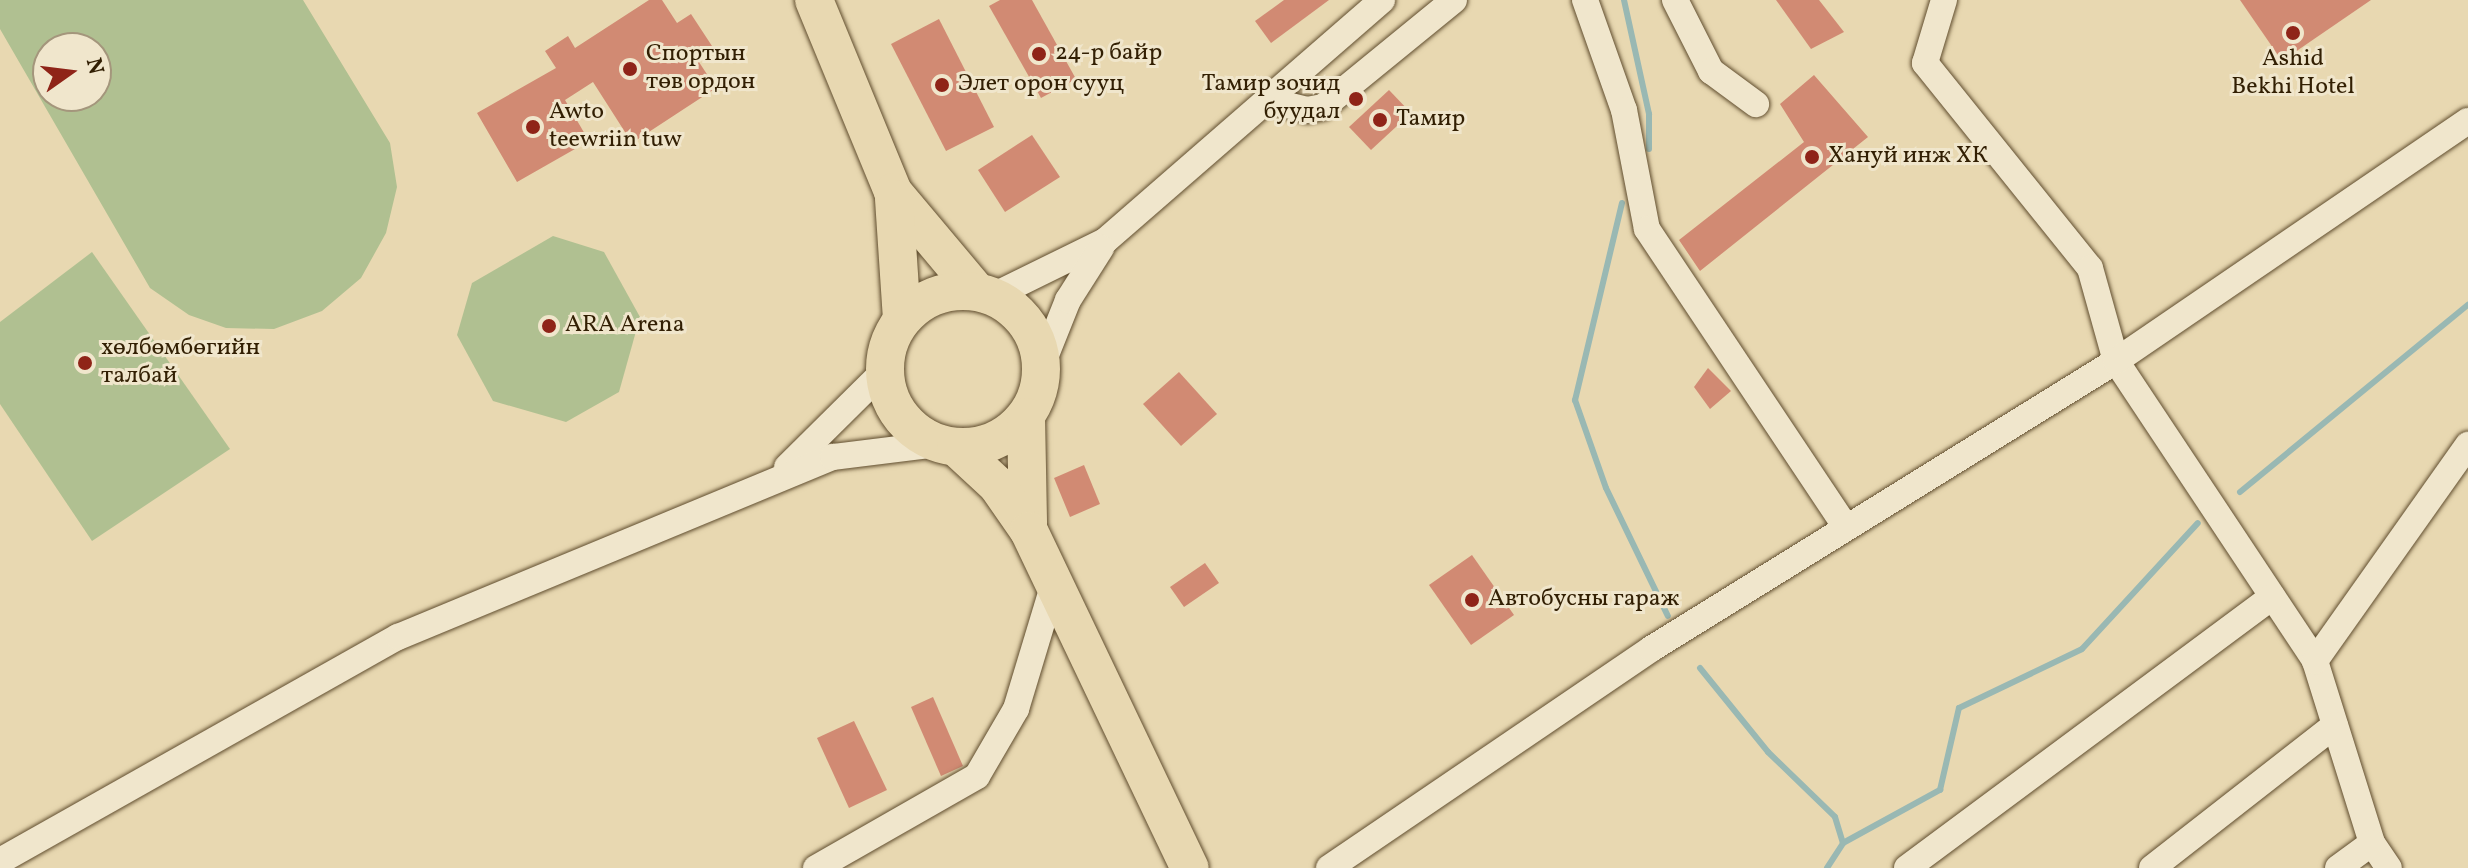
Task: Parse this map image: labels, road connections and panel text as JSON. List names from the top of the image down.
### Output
{
  "places": [
    "Ashid Bekhi Hotel",
    "24-р байр",
    "Спортын төв ордон",
    "Элет орон сууц",
    "Тамир зочид буудал",
    "Тамир",
    "Awto teewriin tuw",
    "Хануй инж ХК",
    "ARA Arena",
    "хөлбөмбөгийн талбай",
    "Автобусны гараж"
  ],
  "north": "right"
}
